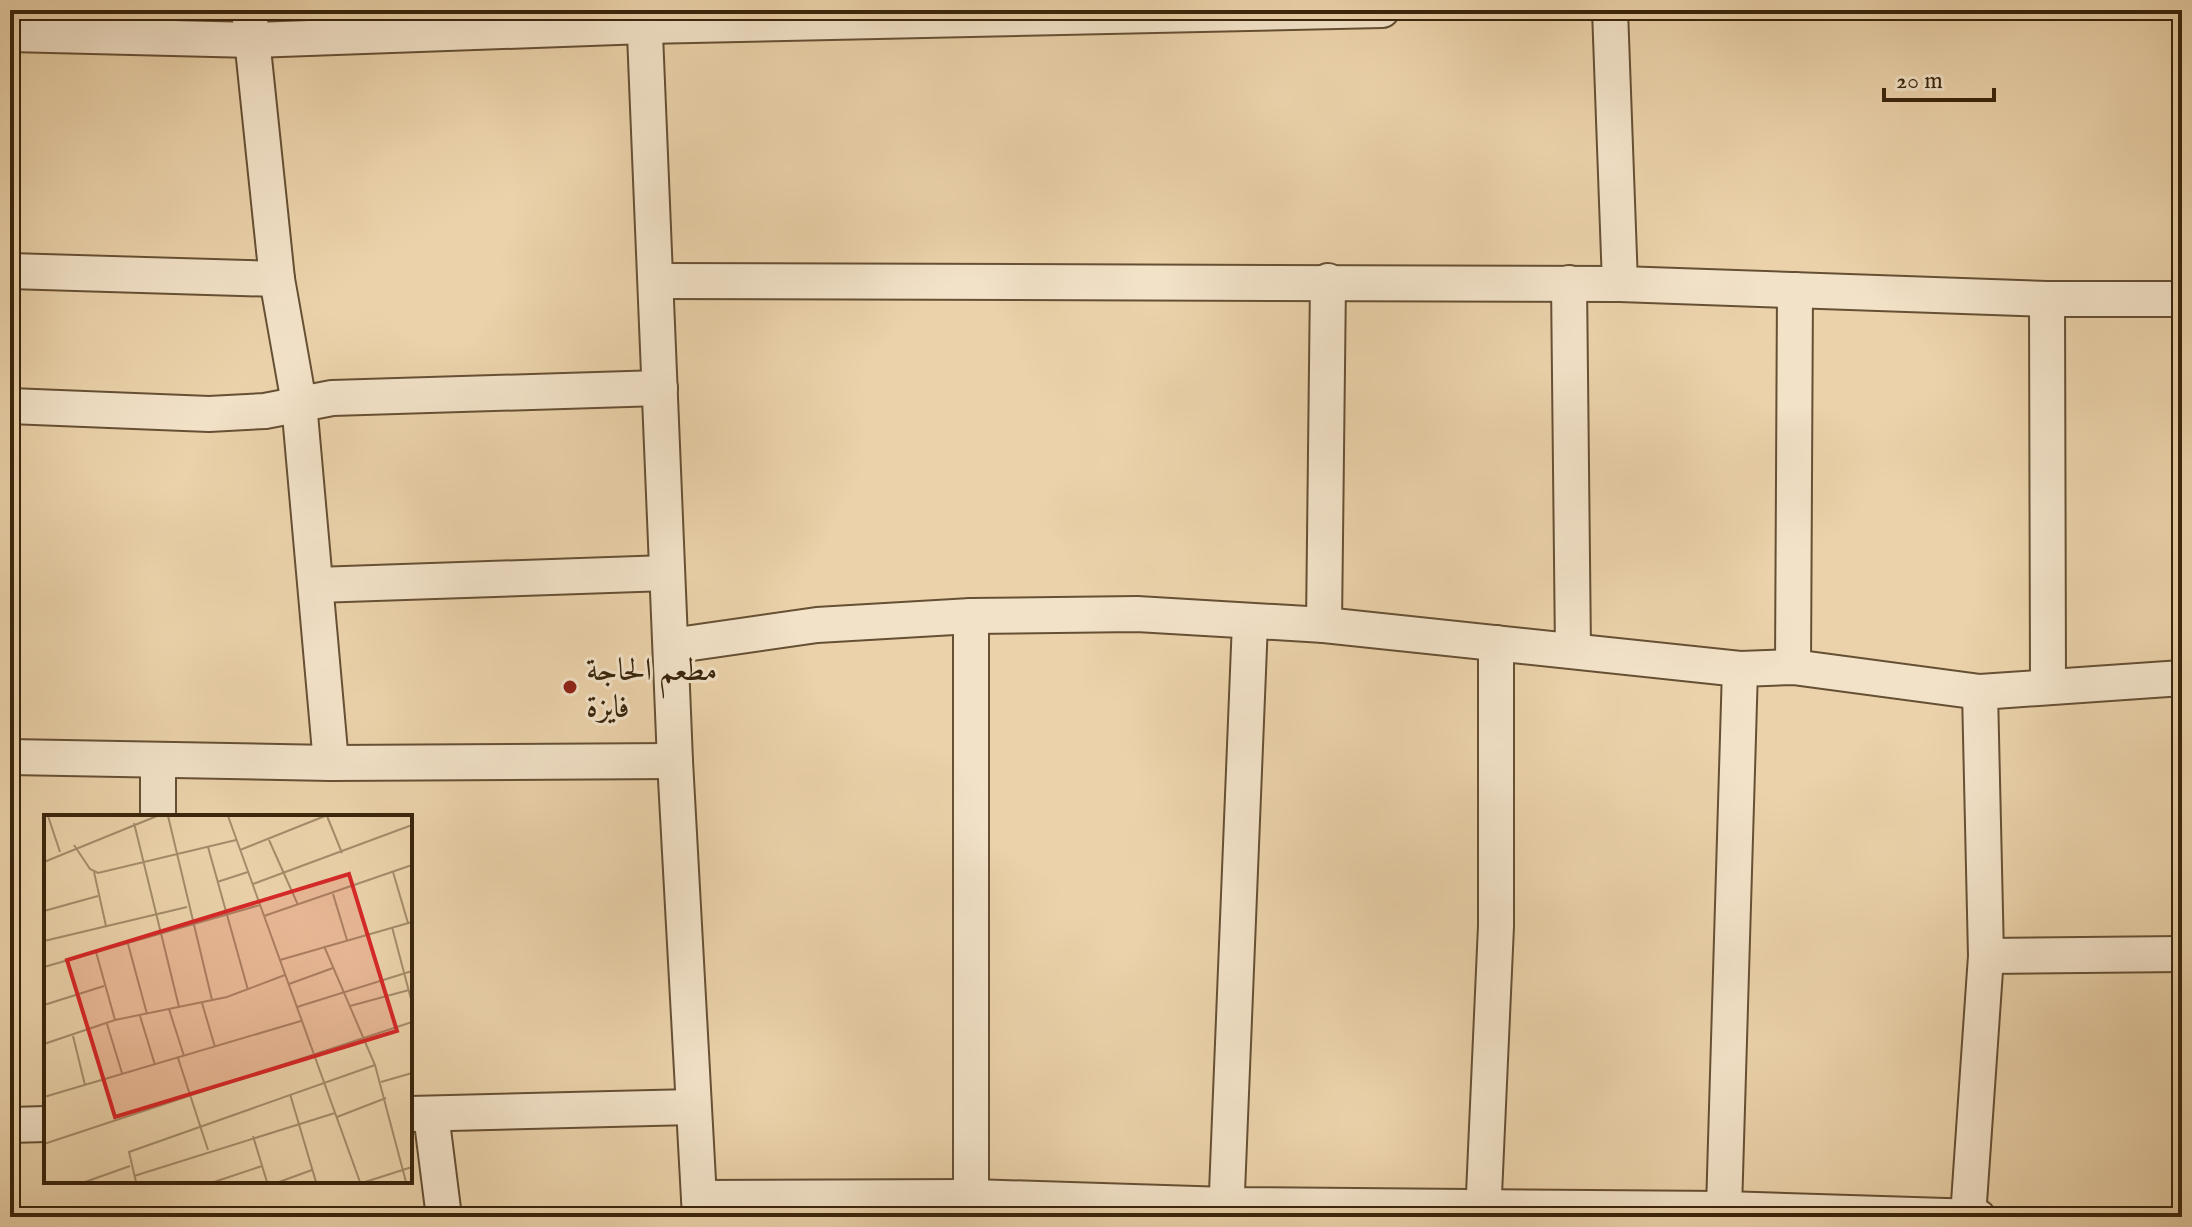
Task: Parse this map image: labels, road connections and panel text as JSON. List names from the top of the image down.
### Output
{
  "places": ["مطعم الحاجة فايزة"],
  "scale_bar": "20 m"
}
